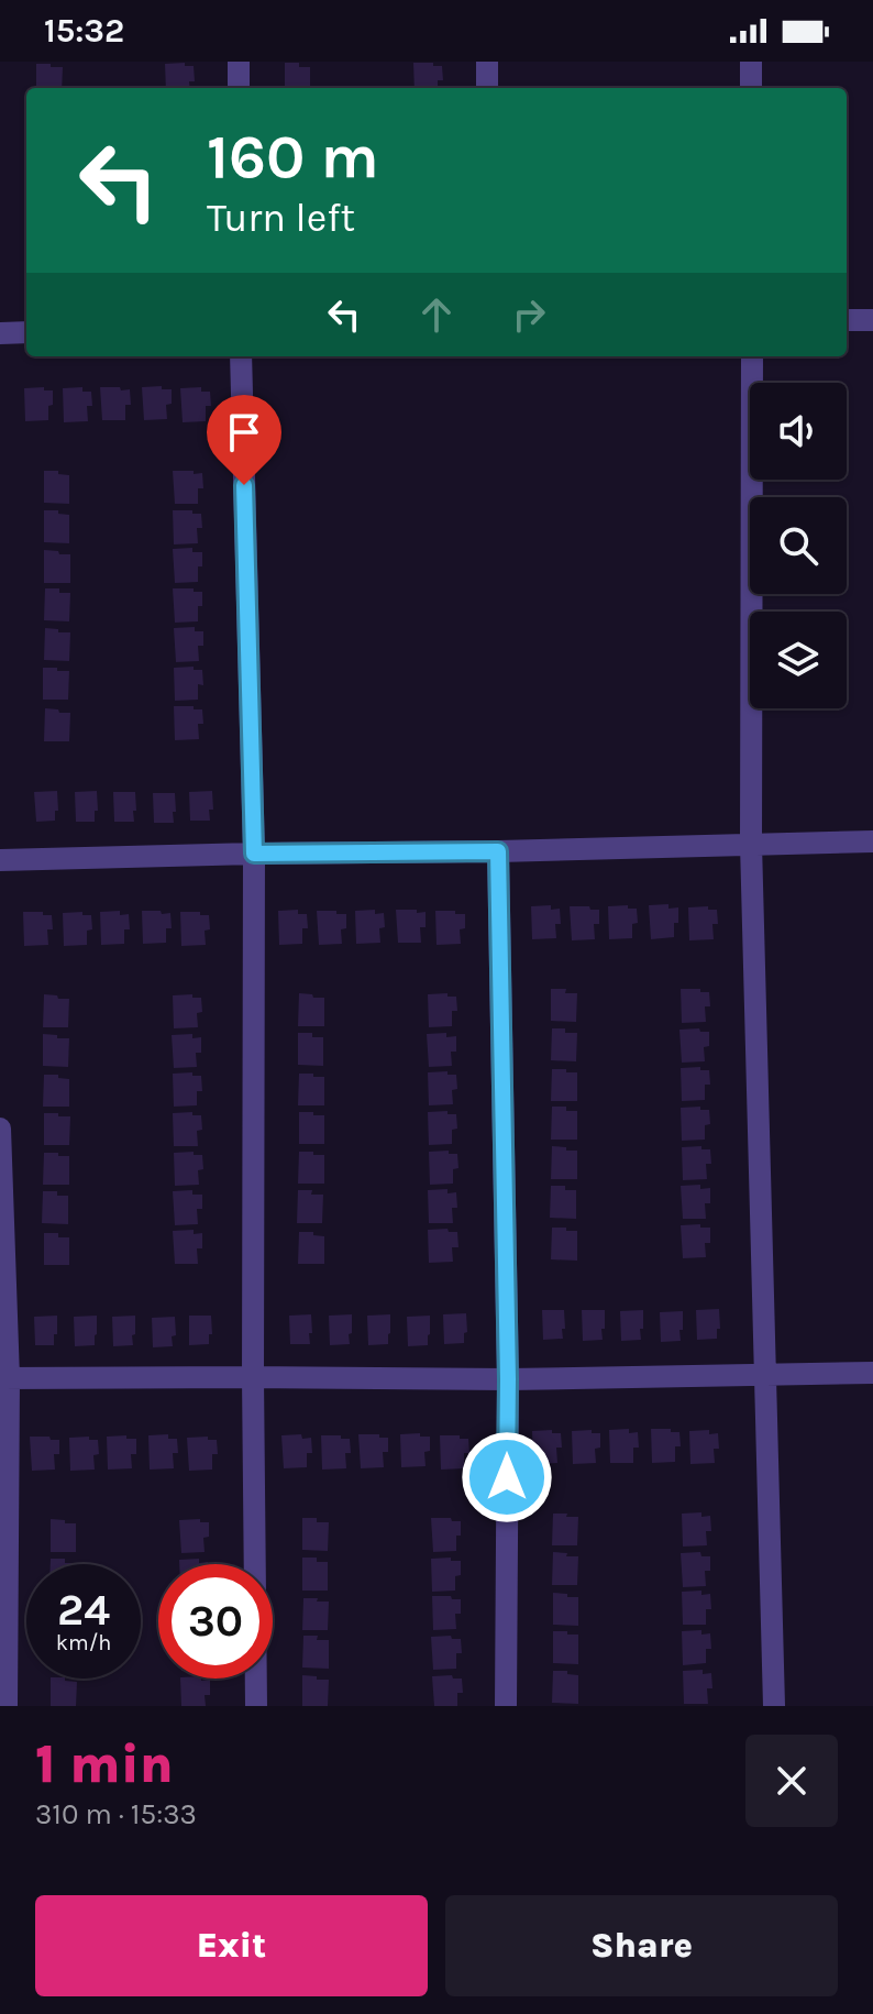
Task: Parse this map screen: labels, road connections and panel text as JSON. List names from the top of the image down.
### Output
{
  "page": {
    "status": "15:32",
    "turn": ["160 m", "Turn left"],
    "speed": "24 km/h",
    "limit": "30",
    "heading": ["1 min", "310 m · 15:33"],
    "buttons": ["Exit", "Share"]
  }
}
